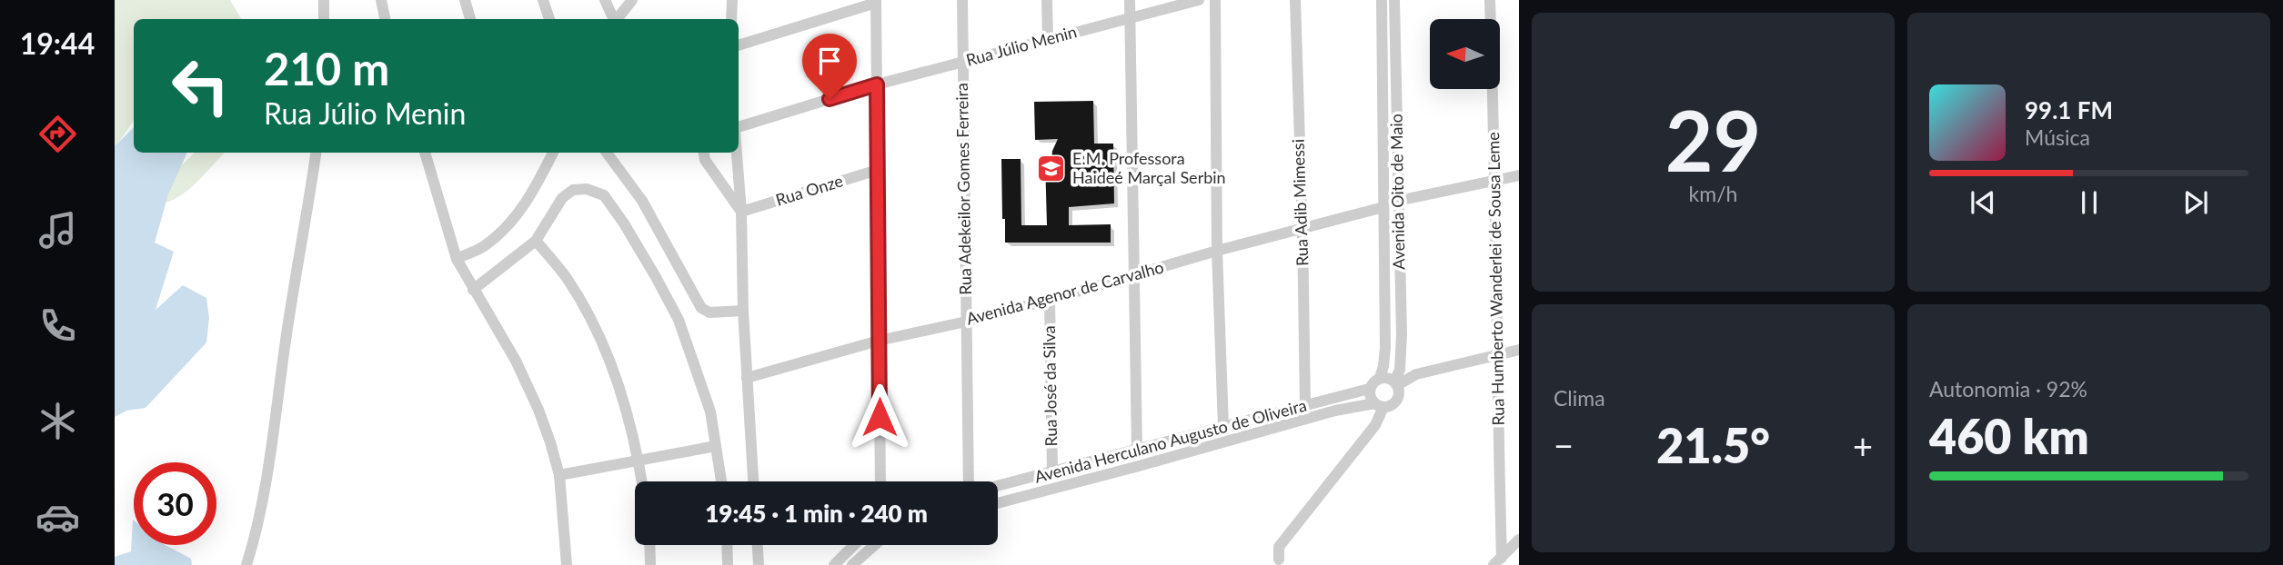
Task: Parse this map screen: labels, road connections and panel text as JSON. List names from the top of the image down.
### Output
{
  "streets": {
    "street": [
      "Rua Júlio Menin",
      "Rua Adekeilor Gomes Ferreira",
      "Rua Onze",
      "Avenida Oito de Maio",
      "Rua Adib Mimessi",
      "Rua Humberto Wanderlei de Sousa Leme",
      "Avenida Agenor de Carvalho",
      "Rua José da Silva",
      "Avenida Herculano Augusto de Oliveira"
    ]
  },
  "crossings": [
    ["Rua Júlio Menin", "Rua Adekeilor Gomes Ferreira"],
    ["Rua Adekeilor Gomes Ferreira", "Avenida Agenor de Carvalho"],
    ["Avenida Oito de Maio", "Avenida Agenor de Carvalho"],
    ["Avenida Oito de Maio", "Avenida Herculano Augusto de Oliveira"],
    ["Rua Adib Mimessi", "Avenida Agenor de Carvalho"],
    ["Rua Adib Mimessi", "Avenida Herculano Augusto de Oliveira"],
    ["Avenida Agenor de Carvalho", "Rua José da Silva"],
    ["Rua José da Silva", "Avenida Herculano Augusto de Oliveira"]
  ],
  "places": {
    "school or university": ["E.M. Professora Haideé Marçal Serbin"]
  },
  "north": "left",
  "page": {
    "tabs": "19:44",
    "tile": [
      ["29", "km/h"],
      "Clima",
      ["Autonomia · 92%", "460 km"]
    ],
    "turn": ["210 m", "Rua Júlio Menin"],
    "song": ["99.1 FM", "Música"],
    "heat": ["−", "21.5°", "+"],
    "limit": "30",
    "trip": "19:45 · 1 min · 240 m"
  }
}
